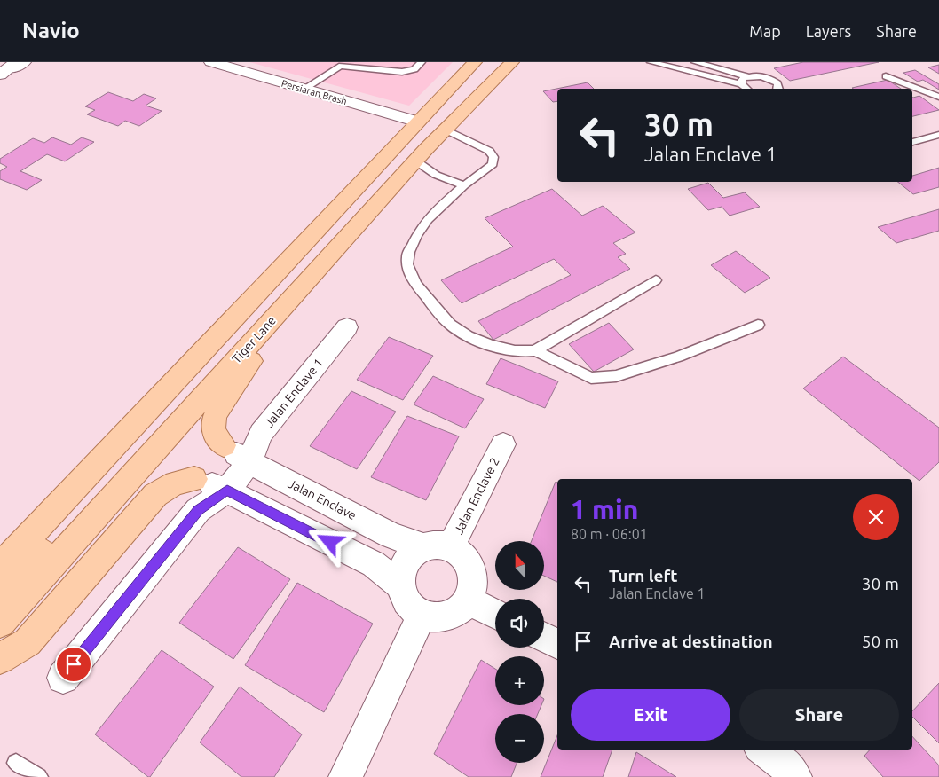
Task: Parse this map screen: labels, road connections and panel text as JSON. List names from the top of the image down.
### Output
{
  "streets": {
    "main road": ["Tiger Lane"],
    "street": [
      "Persiaran Brash",
      "Jalan Enclave 1",
      "Jalan Enclave 2",
      "Jalan Enclave"
    ]
  },
  "crossings": [
    ["Jalan Enclave 1", "Jalan Enclave"],
    ["Jalan Enclave 2", "Jalan Enclave"]
  ],
  "north": "top",
  "page": {
    "header": "Navio",
    "nav": ["Map", "Layers", "Share"],
    "turn": ["30 m", "Jalan Enclave 1"],
    "heading": ["1 min", "80 m · 06:01"],
    "map_buttons": ["+", "−"],
    "list": [
      {
        "name": "Turn left",
        "note": "Jalan Enclave 1",
        "value": "30 m"
      },
      {
        "name": "Arrive at destination",
        "value": "50 m"
      }
    ],
    "buttons": ["Exit", "Share"]
  }
}
